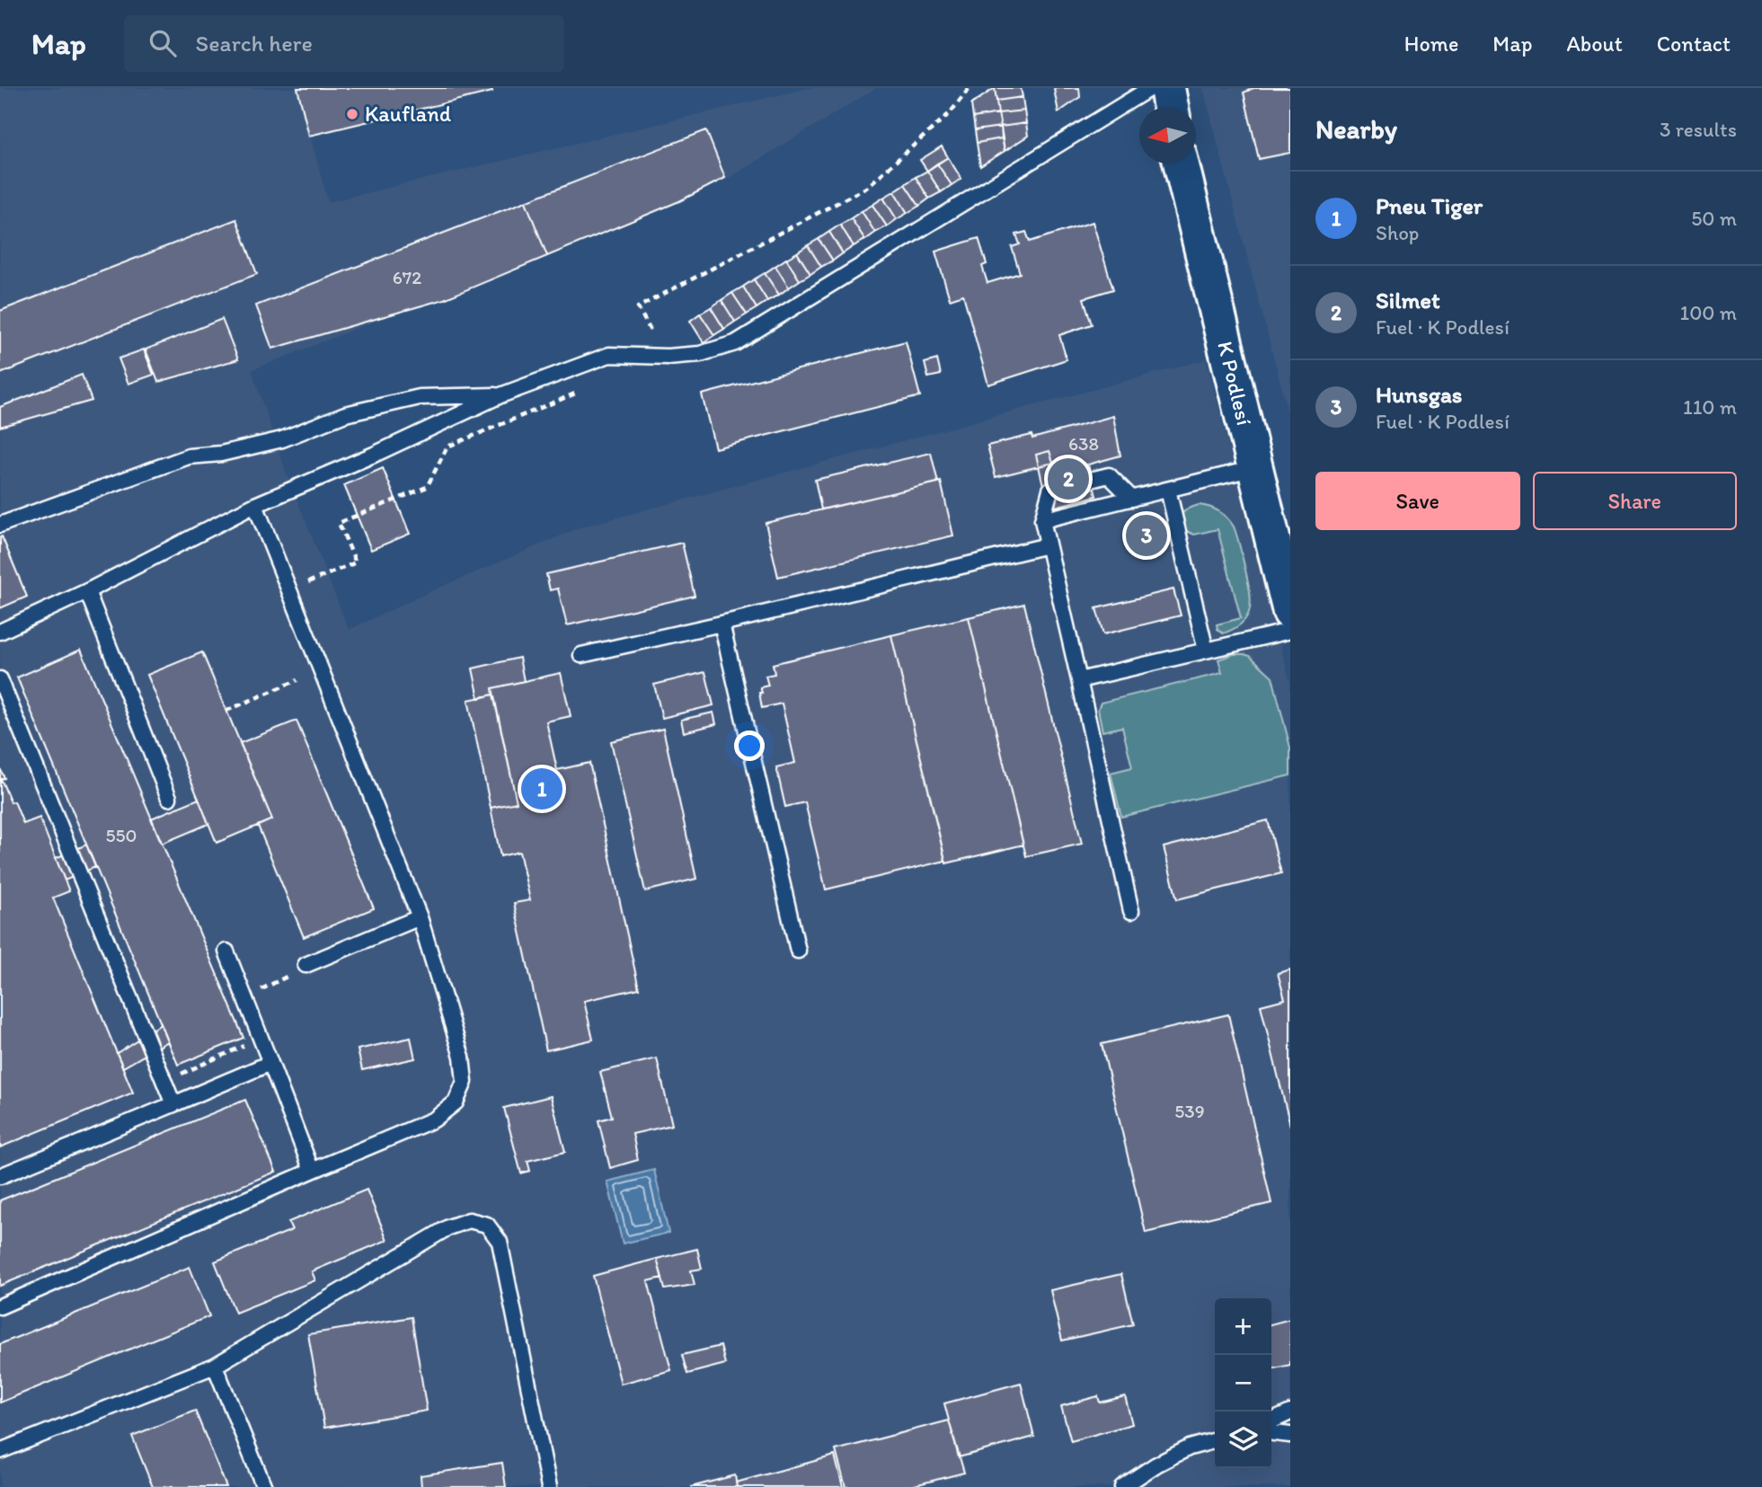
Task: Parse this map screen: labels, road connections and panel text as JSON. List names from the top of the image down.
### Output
{
  "streets": {
    "street": ["K Podlesí"]
  },
  "places": ["Kaufland"],
  "house_numbers": [
    "672",
    "638",
    "550",
    "539"
  ],
  "north": "left",
  "page": {
    "header": "Map",
    "search": "Search here",
    "nav": [
      "Home",
      "Map",
      "About",
      "Contact"
    ],
    "heading": ["Nearby", "3 results"],
    "list": [
      {
        "mark": "1",
        "name": "Pneu Tiger",
        "note": "Shop",
        "value": "50 m"
      },
      {
        "mark": "2",
        "name": "Silmet",
        "note": "Fuel · K Podlesí",
        "value": "100 m"
      },
      {
        "mark": "3",
        "name": "Hunsgas",
        "note": "Fuel · K Podlesí",
        "value": "110 m"
      }
    ],
    "buttons": ["Save", "Share"],
    "pins": ["2", "3", "1"],
    "map_buttons": ["+", "−"]
  }
}
